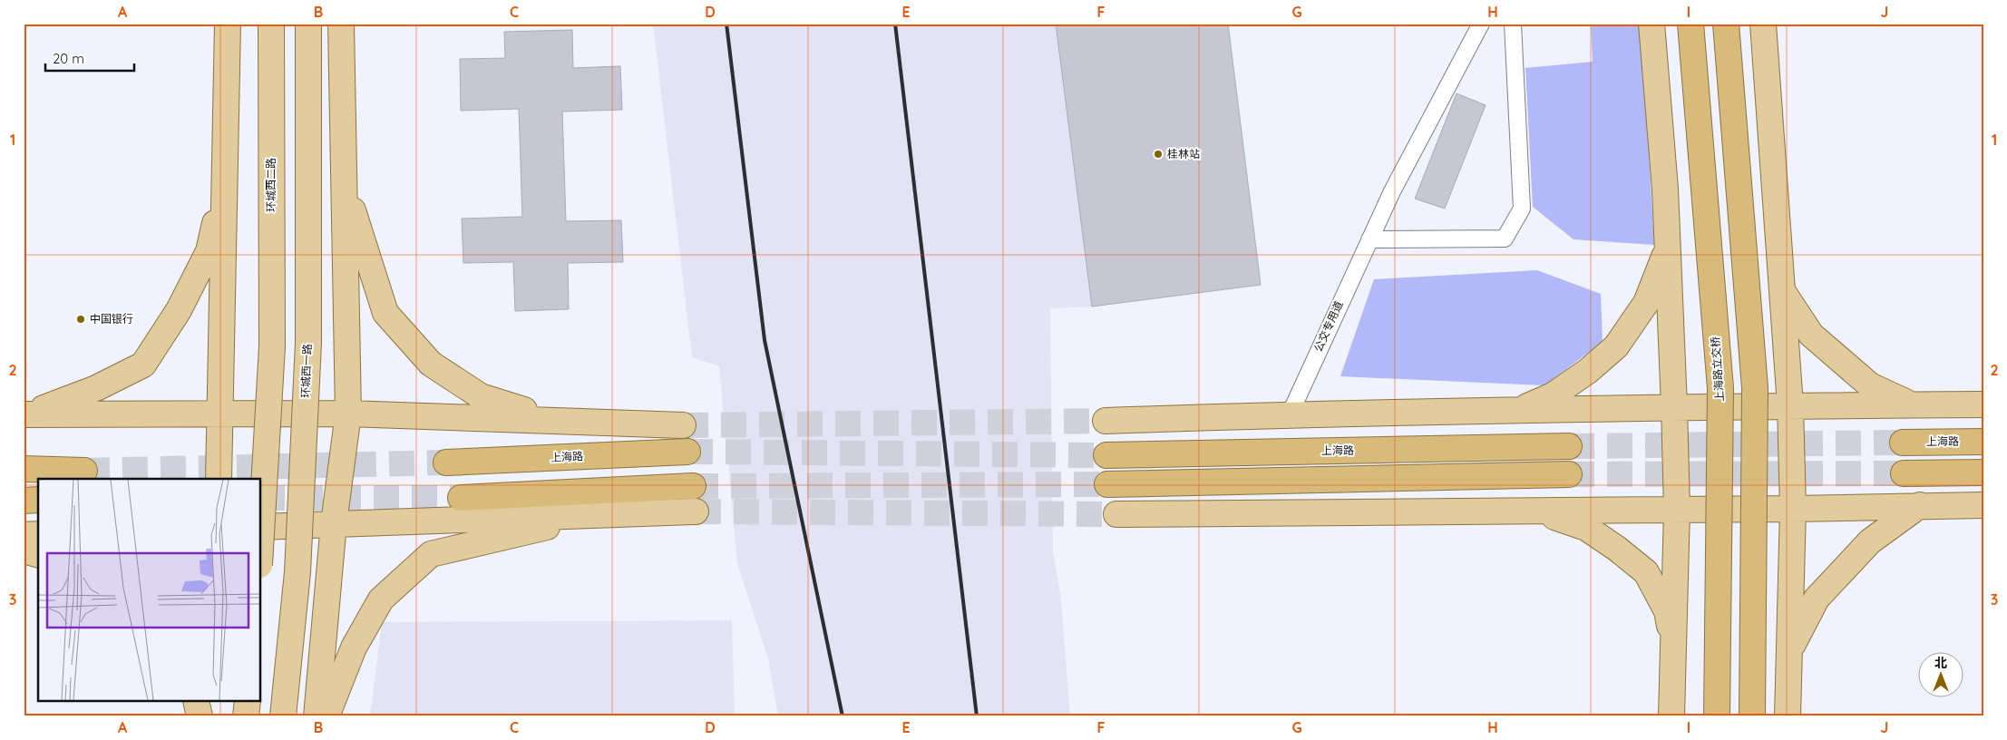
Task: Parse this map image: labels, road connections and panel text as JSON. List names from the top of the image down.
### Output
{
  "streets": {
    "highway": ["上海路立交桥", "上海路"],
    "main road": ["环城西二路", "环城西一路"],
    "lane": ["公交专用道"]
  },
  "places": ["桂林站", "中国银行"],
  "scale_bar": "20 m",
  "north": "top",
  "grid": {
    "columns": [
      "A",
      "B",
      "C",
      "D",
      "E",
      "F",
      "G",
      "H",
      "I",
      "J"
    ],
    "rows": ["1", "2", "3"]
  }
}
